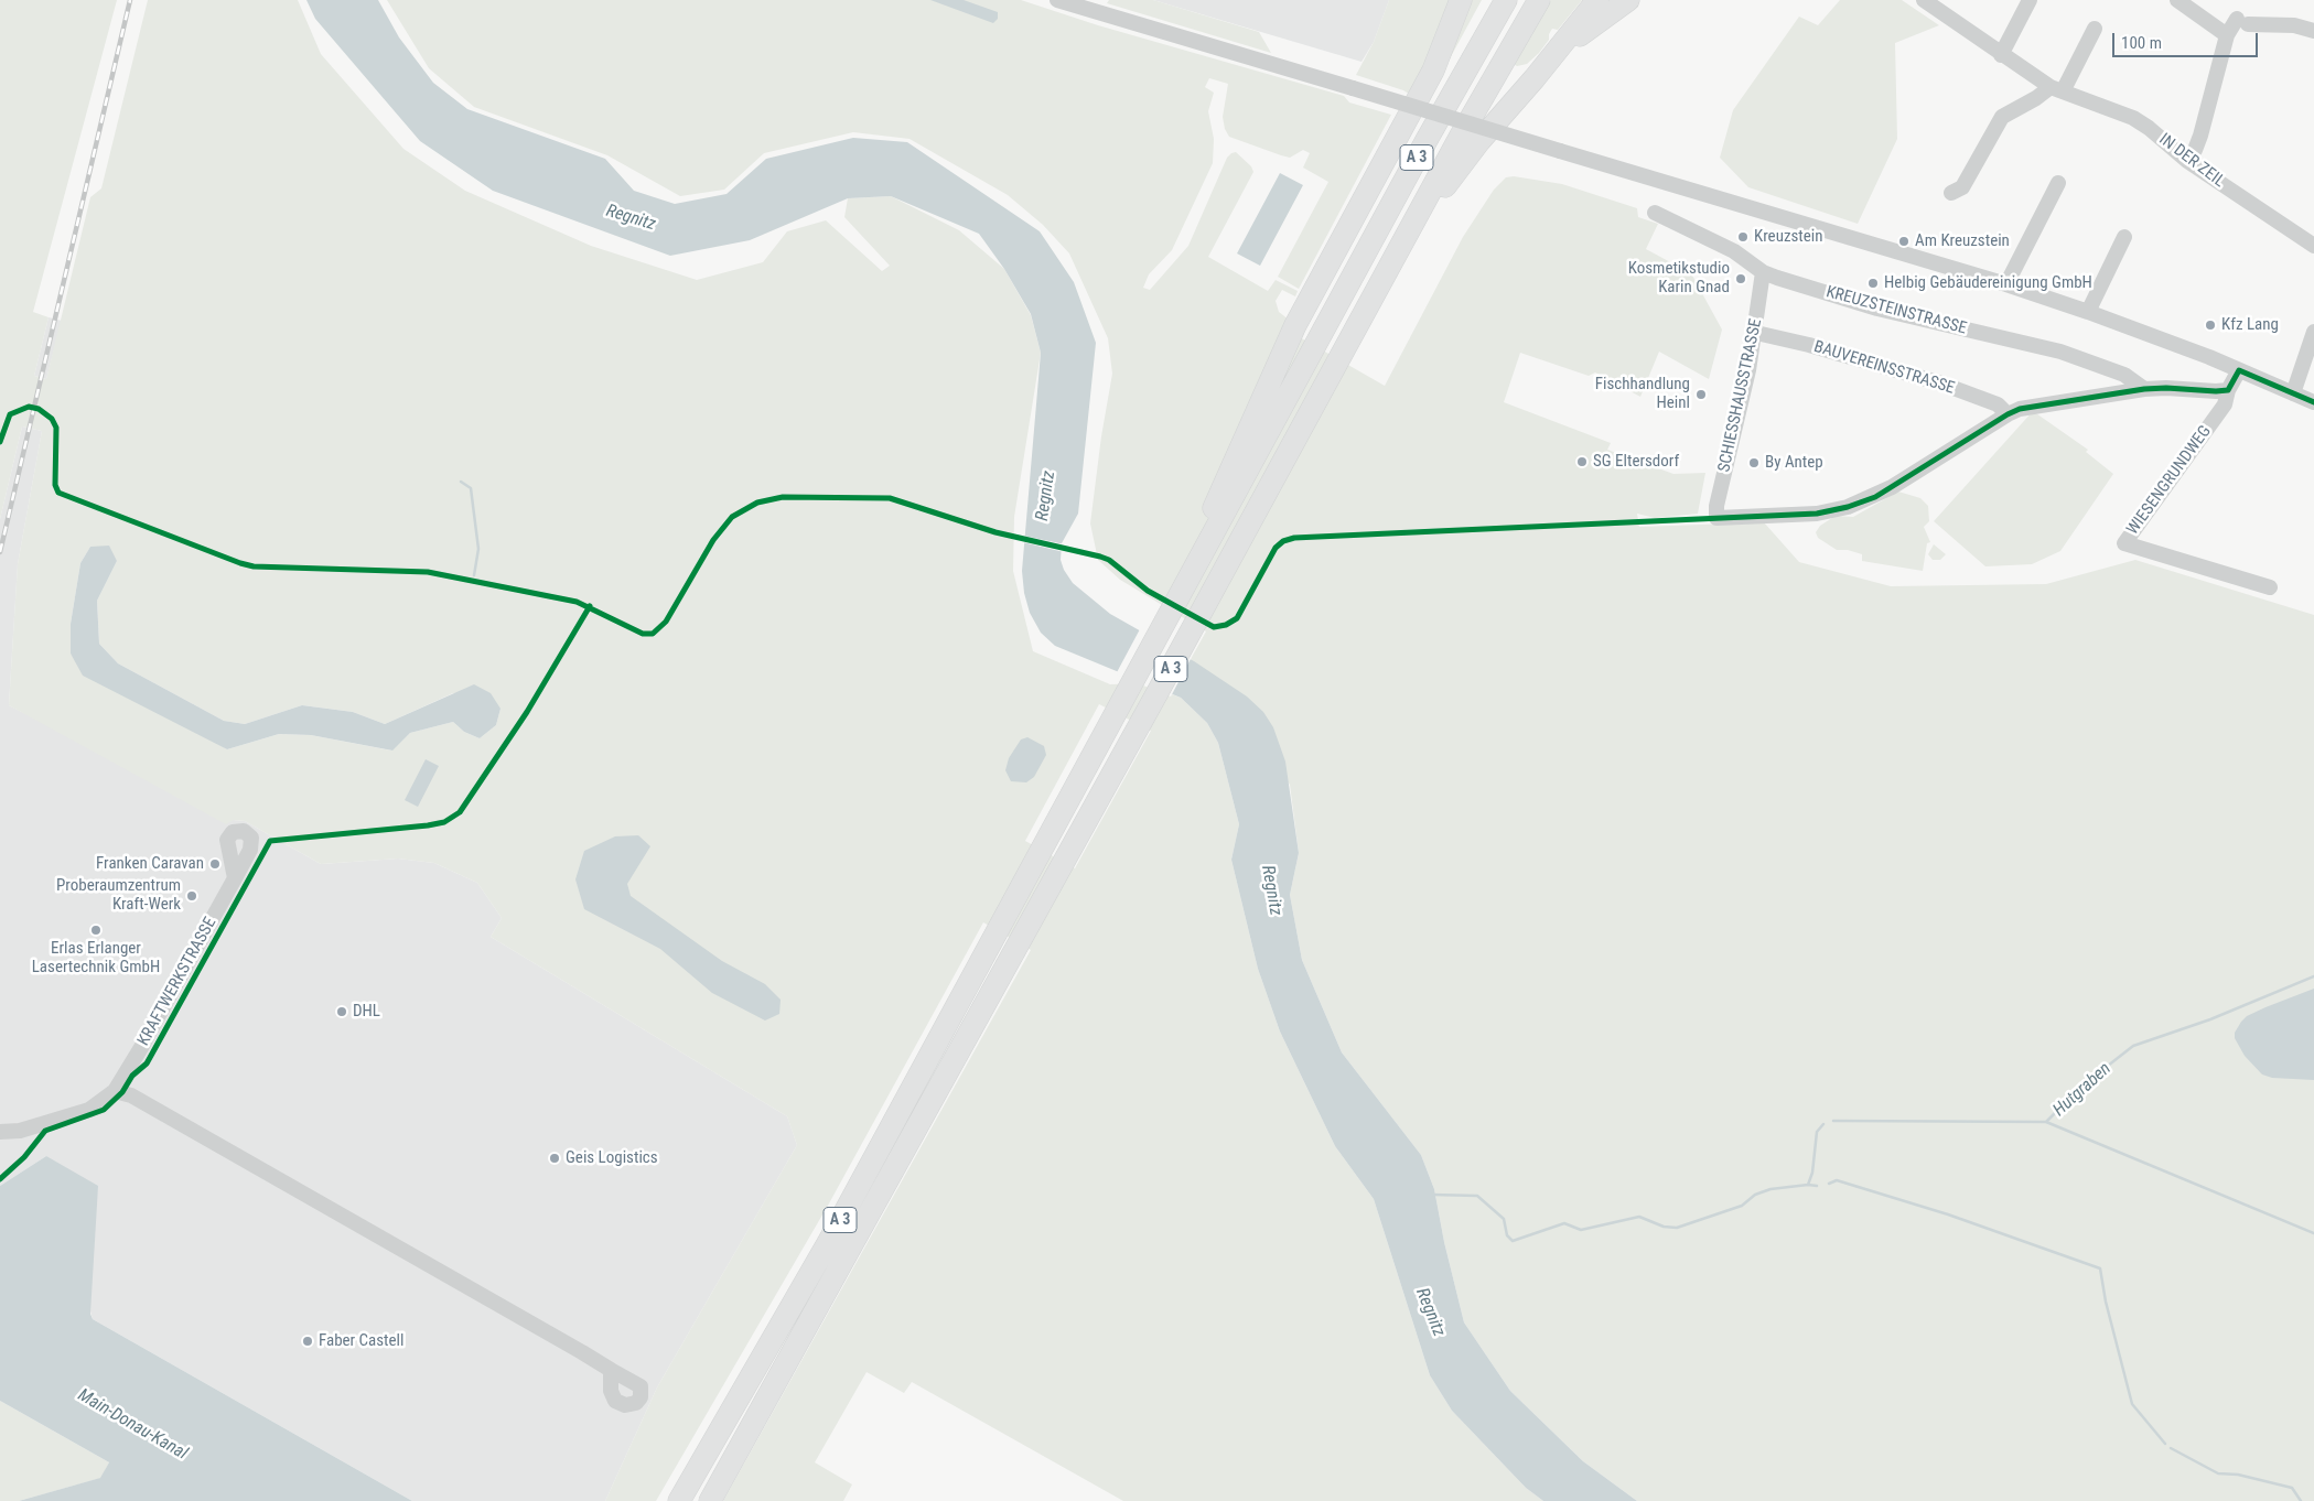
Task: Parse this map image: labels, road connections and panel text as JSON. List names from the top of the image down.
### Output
{
  "streets": {
    "highway": ["A 3"],
    "street": [
      "IN DER ZEIL",
      "KREUZSTEINSTRASSE",
      "BAUVEREINSSTRASSE",
      "SCHIESSHAUSSTRASSE",
      "WIESENGRUNDWEG",
      "KRAFTWERKSTRASSE"
    ]
  },
  "crossings": [
    ["KREUZSTEINSTRASSE", "SCHIESSHAUSSTRASSE"],
    ["BAUVEREINSSTRASSE", "SCHIESSHAUSSTRASSE"]
  ],
  "water": ["Regnitz", "Hutgraben", "Main-Donau-Kanal"],
  "places": [
    "Kreuzstein",
    "Am Kreuzstein",
    "Kosmetikstudio Karin Gnad",
    "Helbig Gebäudereinigung GmbH",
    "Kfz Lang",
    "Fischhandlung Heinl",
    "SG Eltersdorf",
    "By Antep",
    "Franken Caravan",
    "Proberaumzentrum Kraft-Werk",
    "Erlas Erlanger Lasertechnik GmbH",
    "DHL",
    "Geis Logistics",
    "Faber Castell"
  ],
  "scale_bar": "100 m"
}
